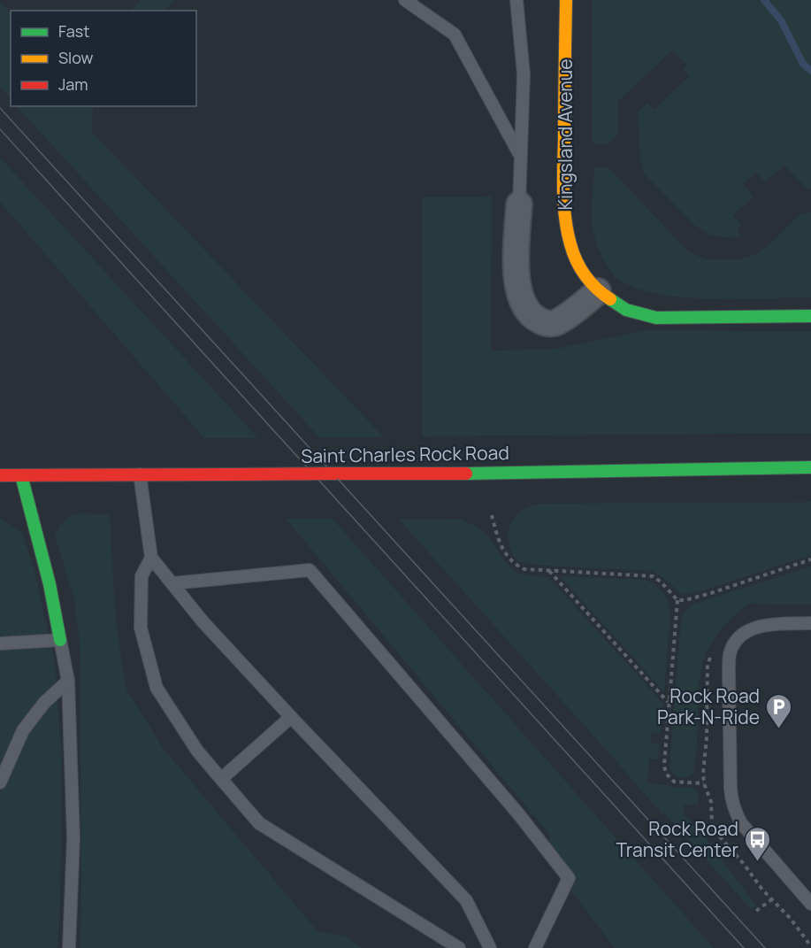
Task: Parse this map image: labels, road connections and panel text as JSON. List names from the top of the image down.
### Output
{
  "streets": {
    "main road": ["Kingsland Avenue", "Saint Charles Rock Road"]
  },
  "places": {
    "parking": ["Rock Road Park-N-Ride"],
    "bus stop": ["Rock Road Transit Center"]
  },
  "legend": ["Fast", "Slow", "Jam"]
}
